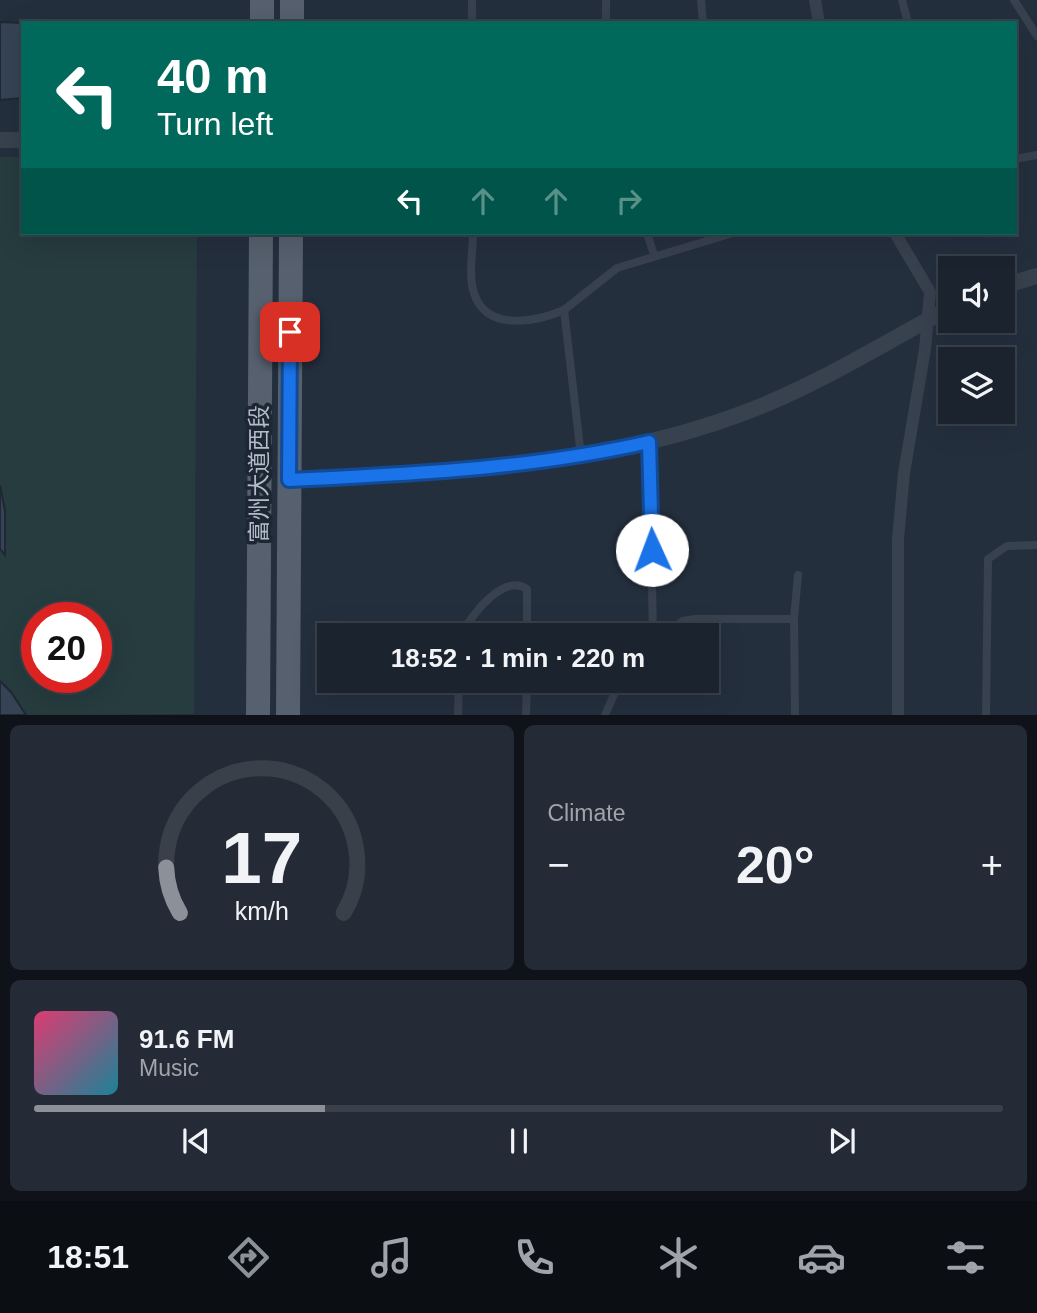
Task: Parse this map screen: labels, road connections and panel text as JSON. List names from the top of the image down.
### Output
{
  "streets": {
    "main road": ["富州大道西段"]
  },
  "page": {
    "turn": ["40 m", "Turn left"],
    "limit": "20",
    "trip": "18:52 · 1 min · 220 m",
    "tile": "Climate",
    "heat": ["−", "20°", "+"],
    "song": ["91.6 FM", "Music"],
    "tabs": "18:51",
    "gauge": ["17", "km/h"]
  }
}
